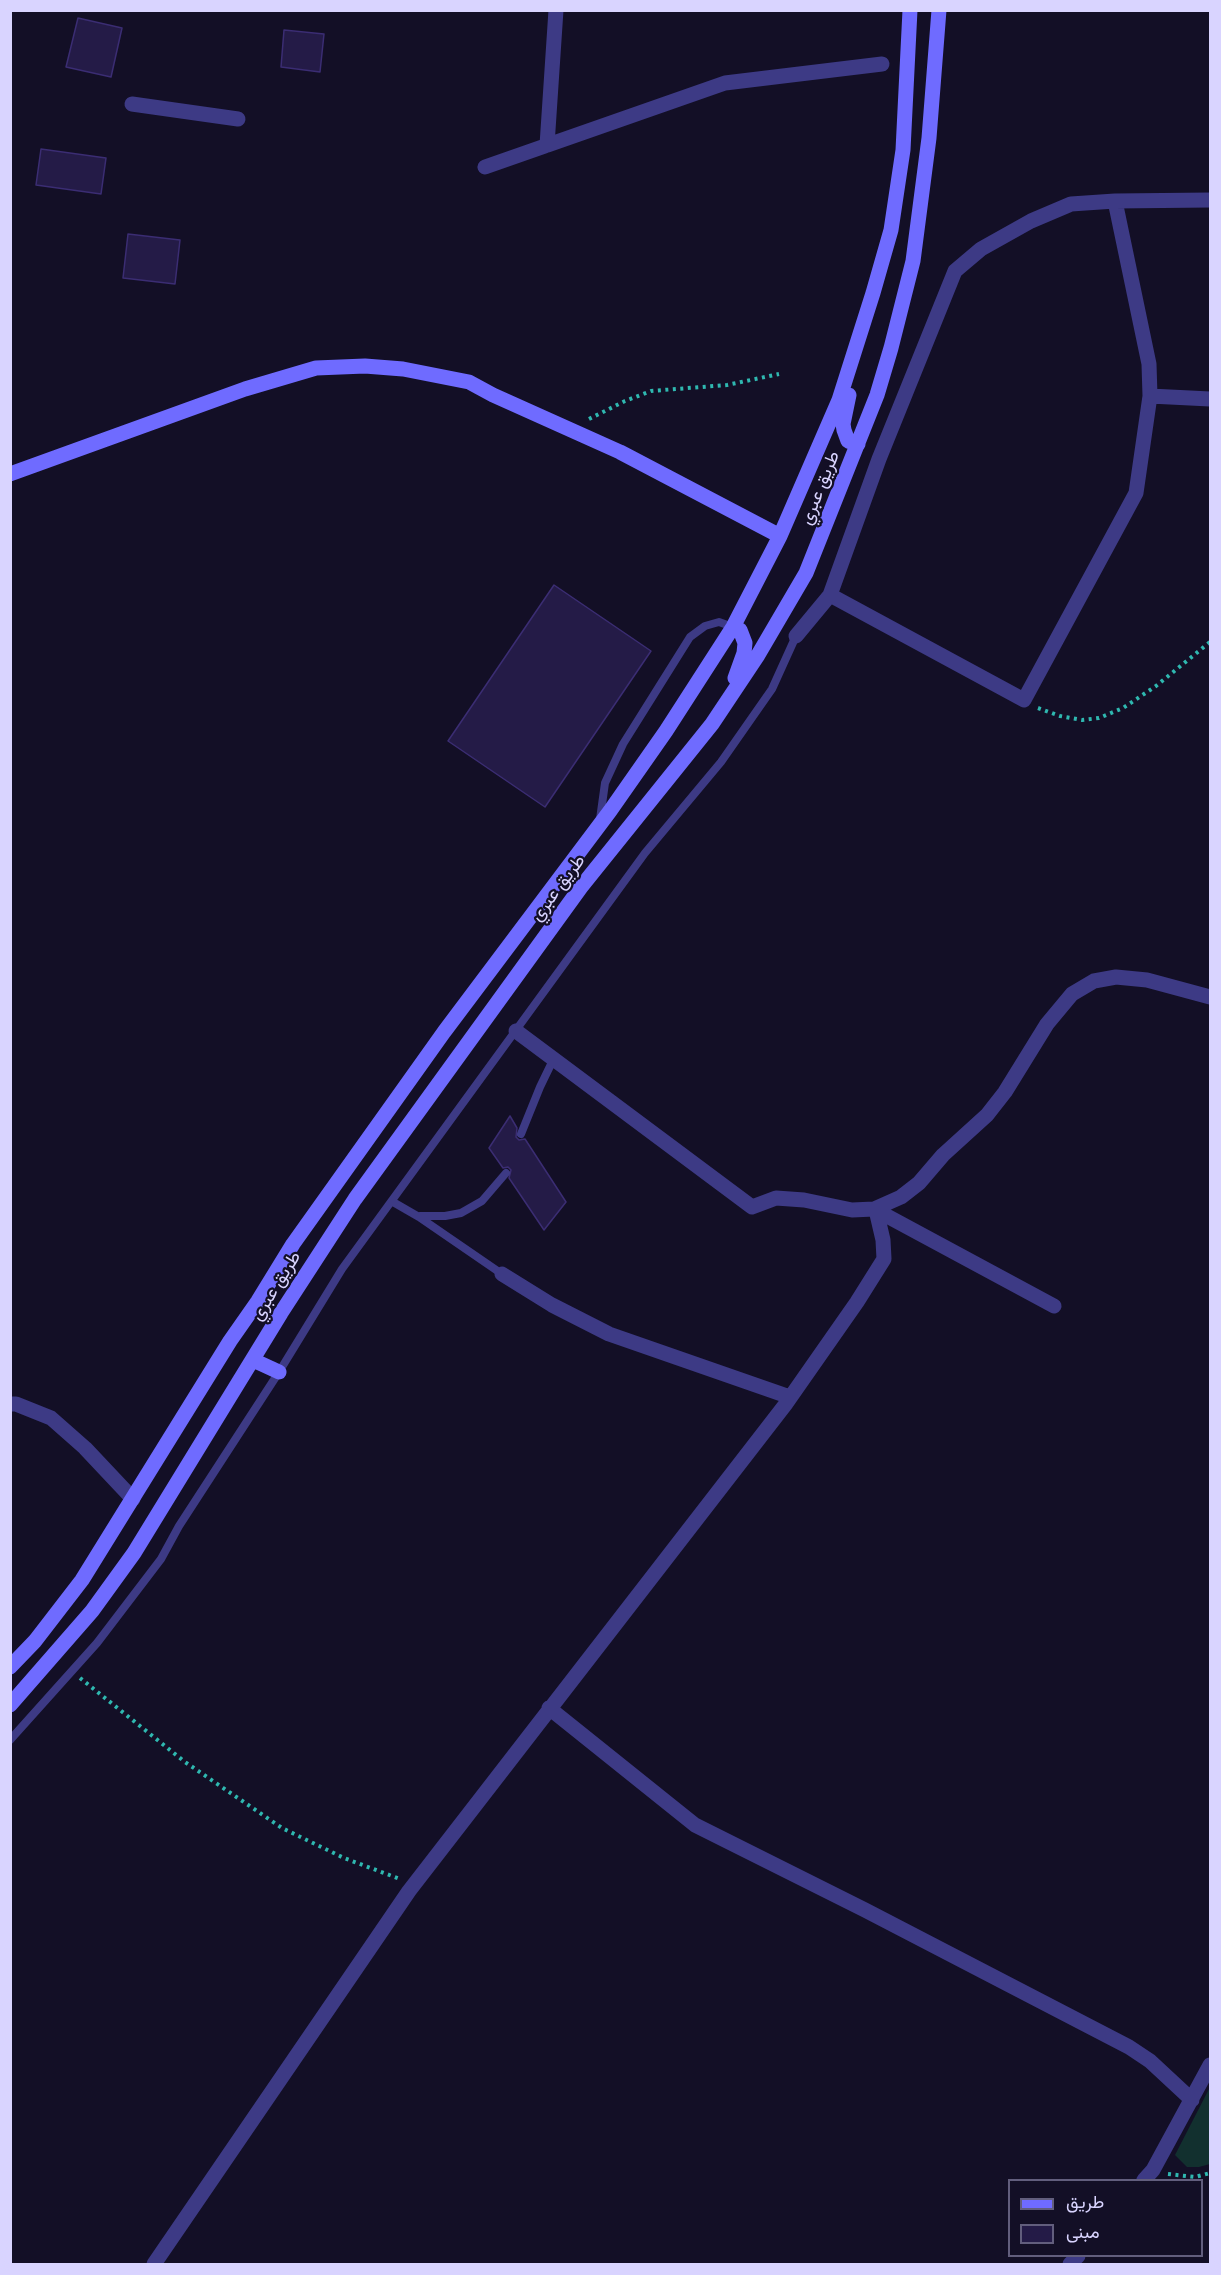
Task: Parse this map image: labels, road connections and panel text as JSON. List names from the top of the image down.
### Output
{
  "streets": {
    "main road": ["طريق عبري"]
  },
  "legend": ["طريق", "مبنى"]
}
